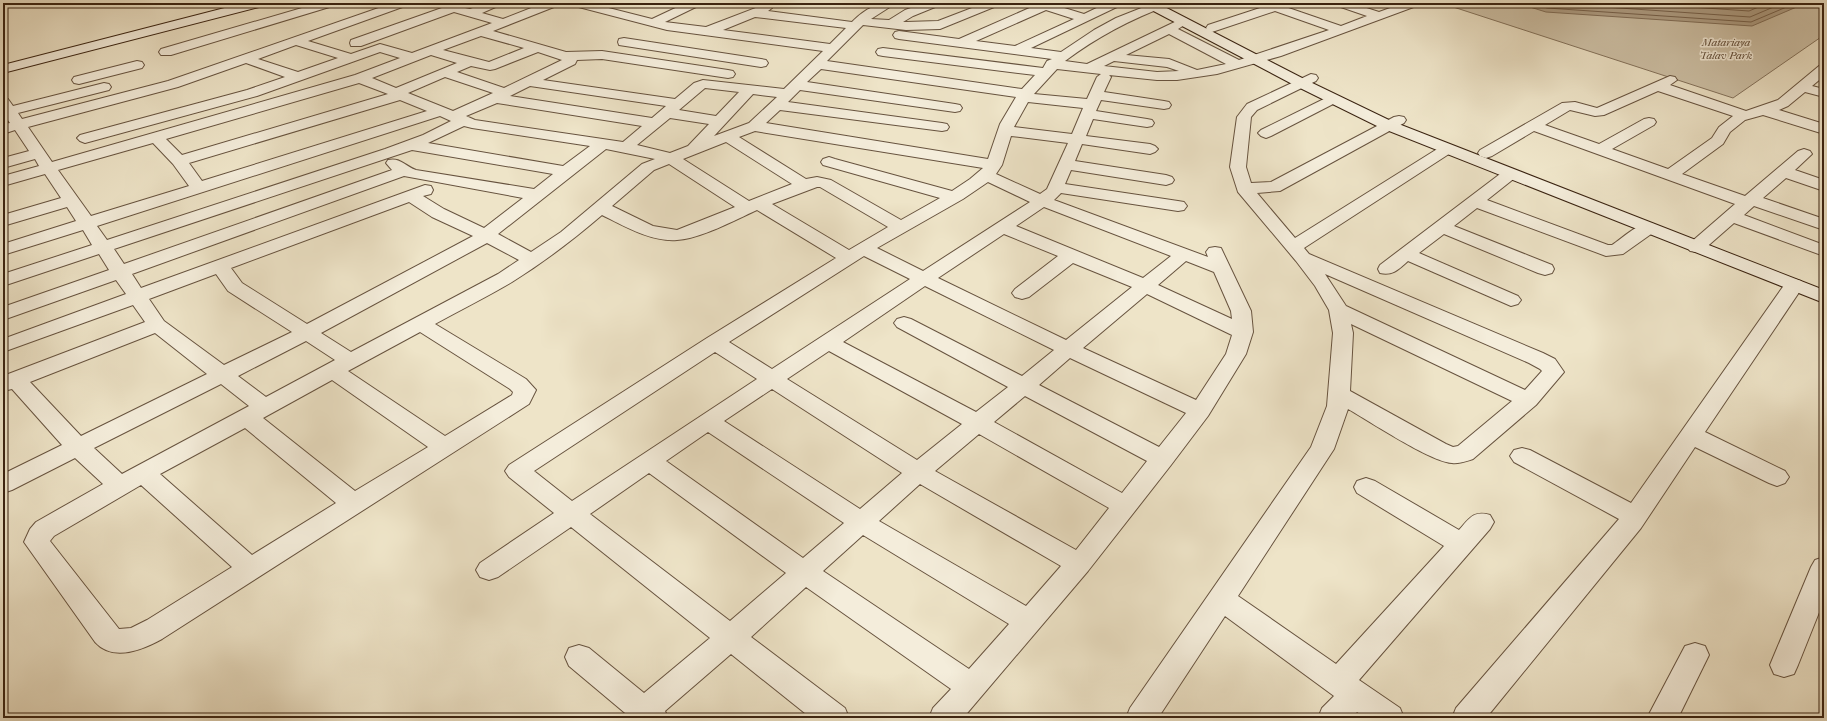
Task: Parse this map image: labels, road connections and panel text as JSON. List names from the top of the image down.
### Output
{
  "parks": ["Matariaya Talav Park"]
}
